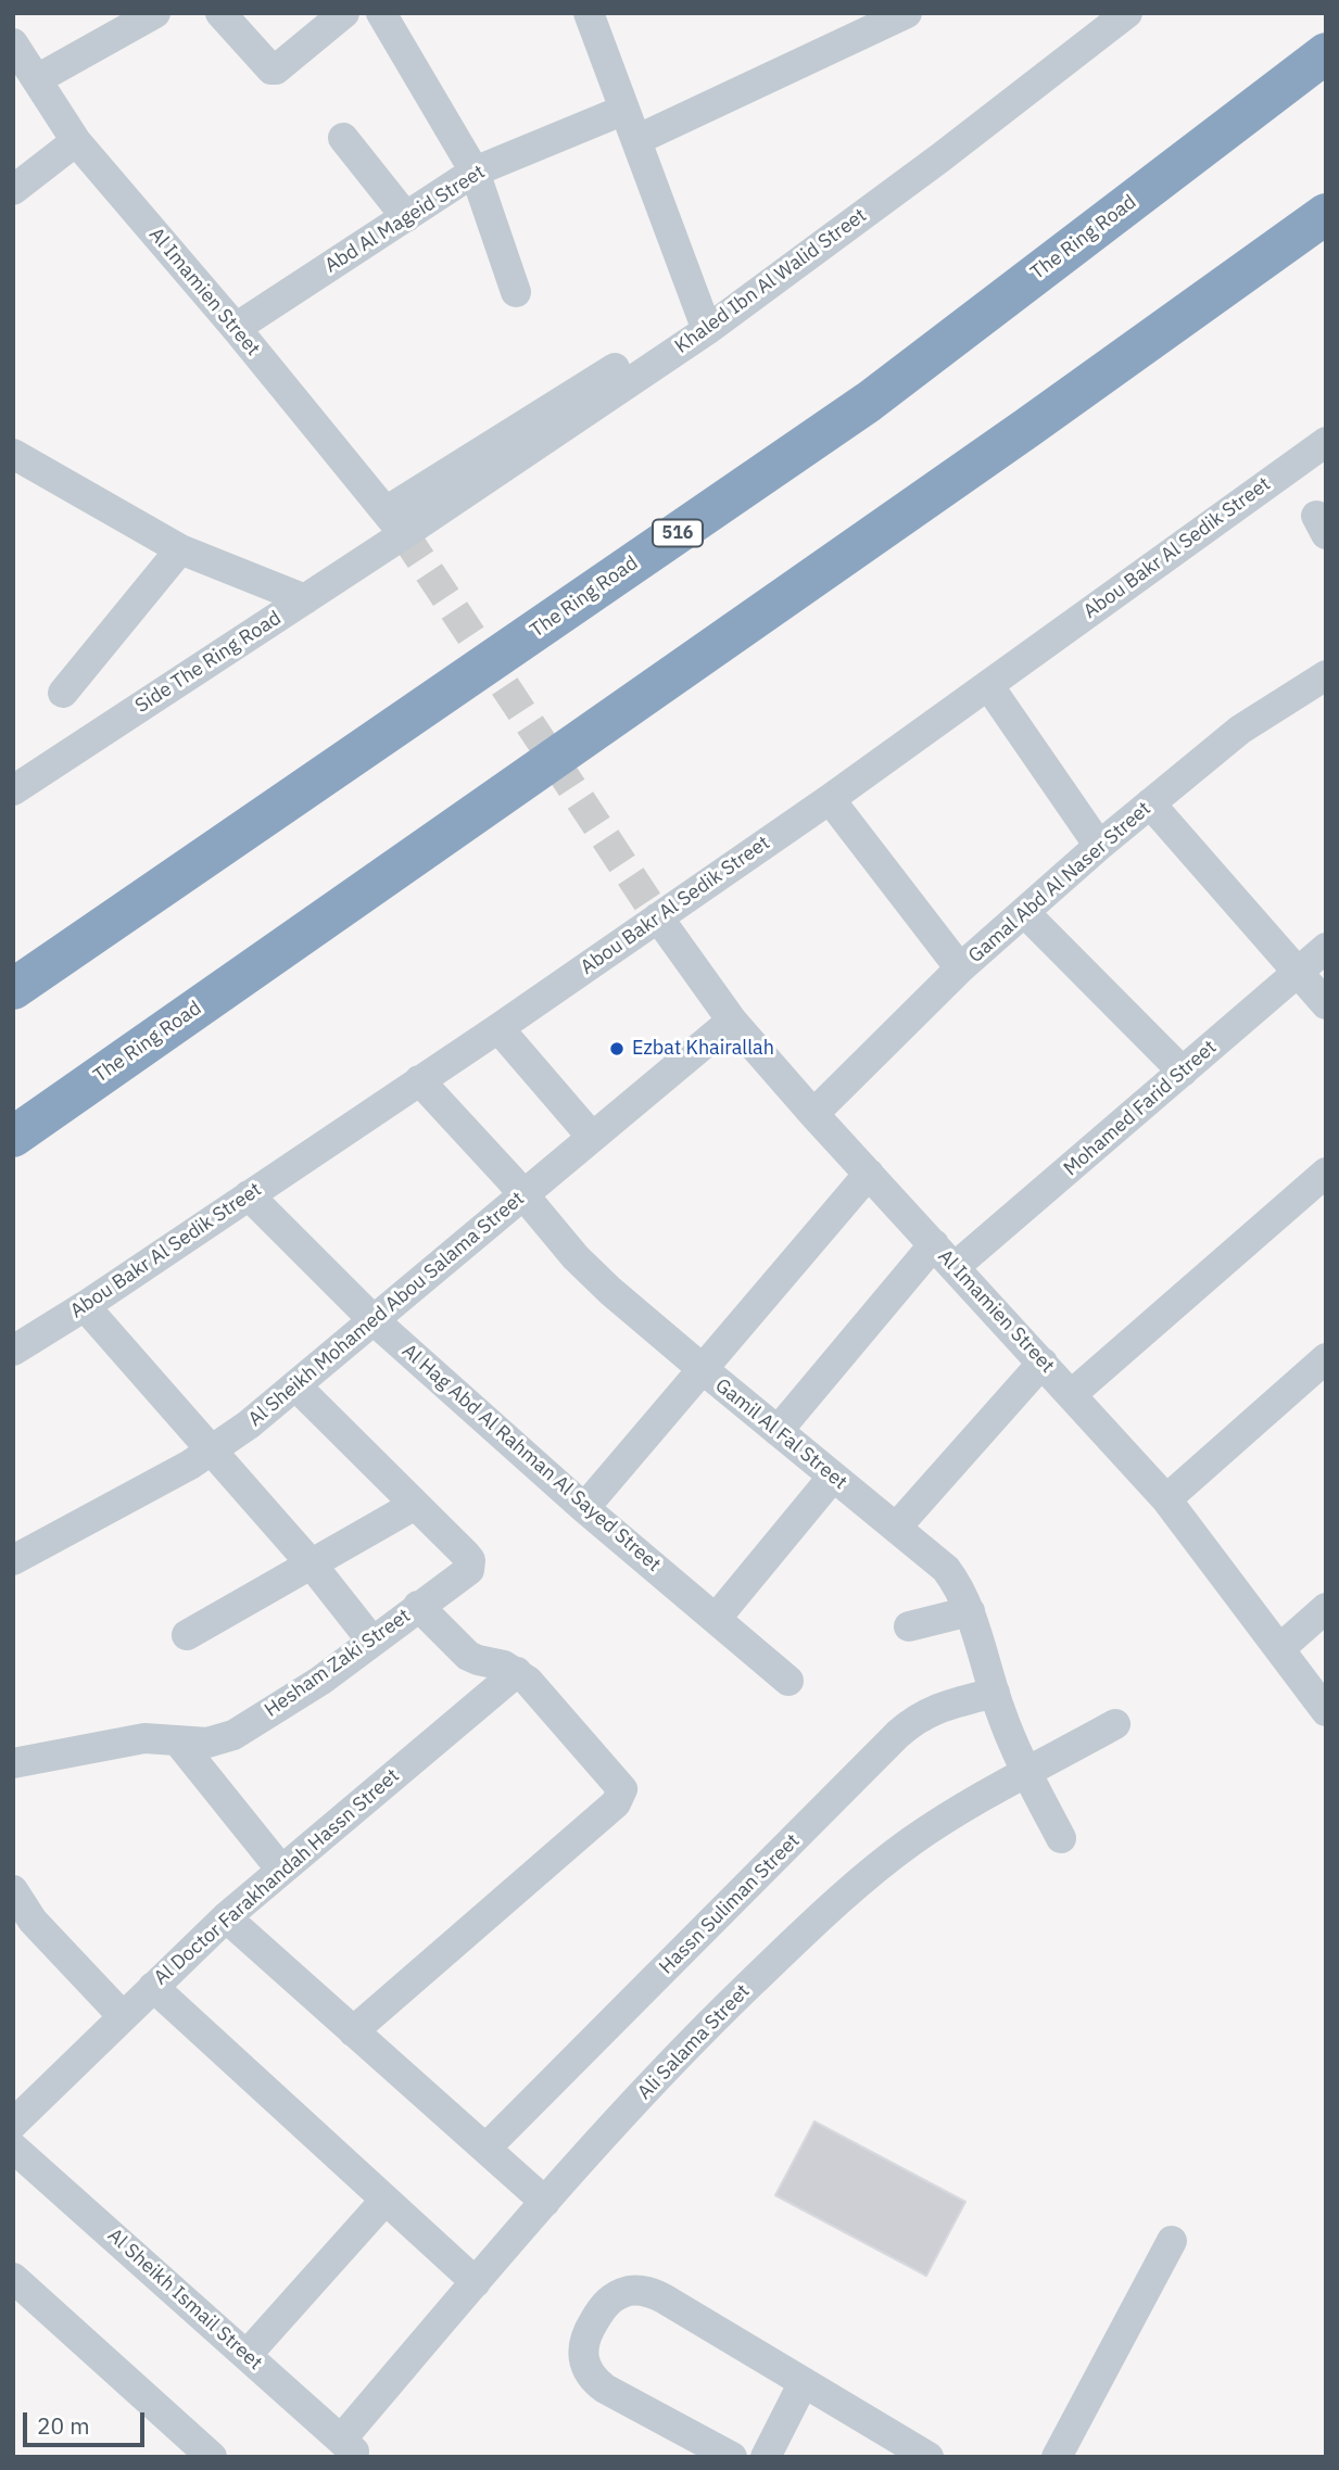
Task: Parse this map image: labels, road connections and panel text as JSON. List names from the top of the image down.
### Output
{
  "streets": {
    "highway": ["The Ring Road", "516"],
    "street": [
      "Abd Al Mageid Street",
      "Khaled Ibn Al Walid Street",
      "Al Imamien Street",
      "Abou Bakr Al Sedik Street",
      "Side The Ring Road",
      "Gamal Abd Al Naser Street",
      "Mohamed Farid Street",
      "Al Sheikh Mohamed Abou Salama Street",
      "Gamil Al Fal Street",
      "Al Hag Abd Al Rahman Al Sayed Street",
      "Hesham Zaki Street",
      "Al Doctor Farakhandah Hassn Street",
      "Hassn Suliman Street",
      "Ali Salama Street",
      "Al Sheikh Ismail Street"
    ]
  },
  "crossings": [
    ["Abd Al Mageid Street", "Al Imamien Street"],
    ["Khaled Ibn Al Walid Street", "Al Imamien Street"],
    ["Khaled Ibn Al Walid Street", "Side The Ring Road"],
    ["Al Imamien Street", "Abou Bakr Al Sedik Street"],
    ["Al Imamien Street", "Side The Ring Road"],
    ["Al Imamien Street", "Gamal Abd Al Naser Street"],
    ["Al Imamien Street", "Mohamed Farid Street"],
    ["Al Imamien Street", "Al Sheikh Mohamed Abou Salama Street"],
    ["Abou Bakr Al Sedik Street", "Gamil Al Fal Street"],
    ["Abou Bakr Al Sedik Street", "Al Hag Abd Al Rahman Al Sayed Street"],
    ["Al Sheikh Mohamed Abou Salama Street", "Gamil Al Fal Street"],
    ["Al Sheikh Mohamed Abou Salama Street", "Al Hag Abd Al Rahman Al Sayed Street"],
    ["Gamil Al Fal Street", "Hassn Suliman Street"],
    ["Gamil Al Fal Street", "Ali Salama Street"],
    ["Ali Salama Street", "Al Sheikh Ismail Street"]
  ],
  "places": ["Ezbat Khairallah"],
  "scale_bar": "20 m"
}
